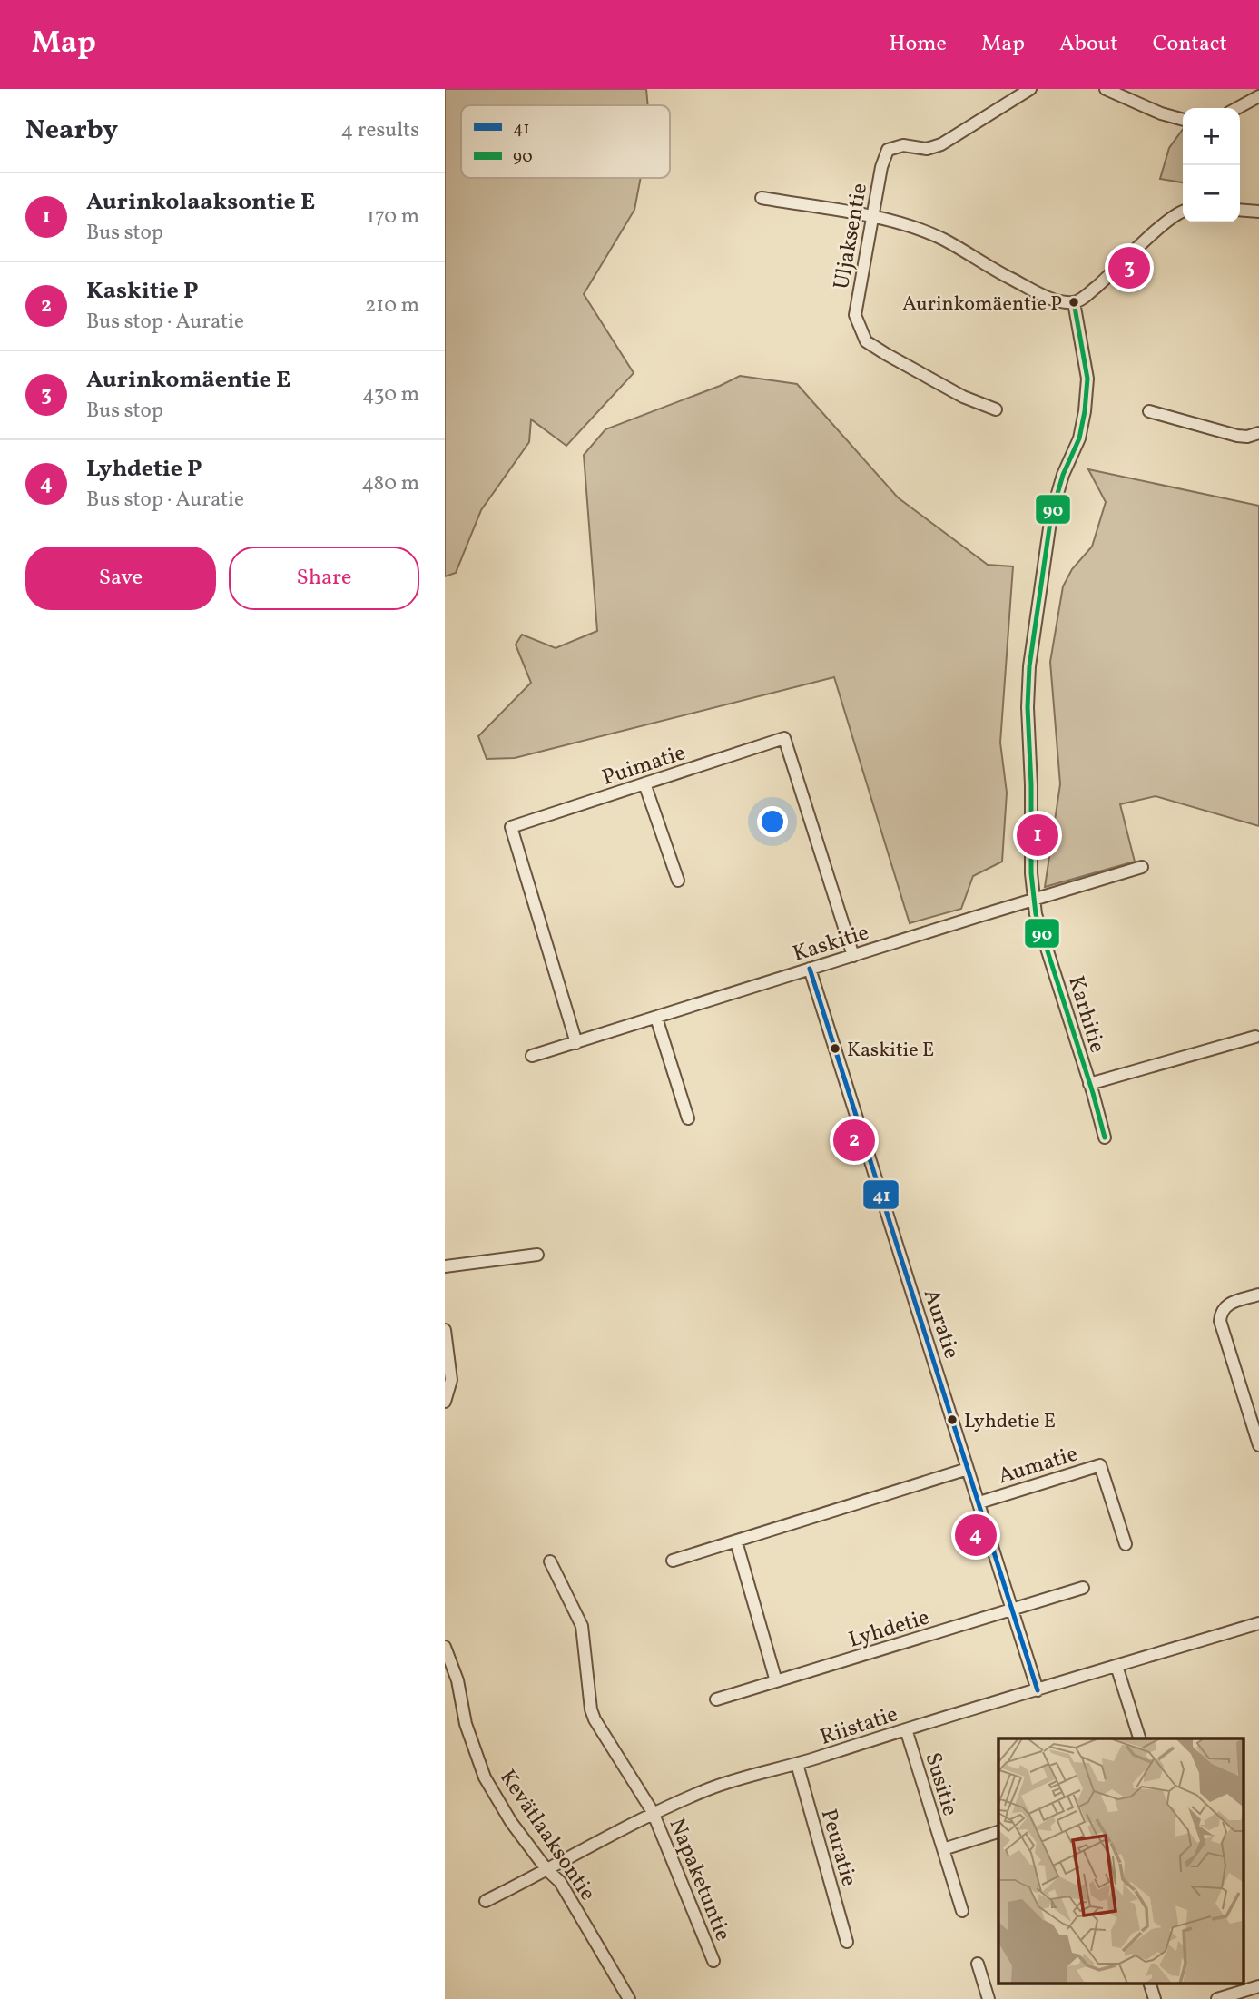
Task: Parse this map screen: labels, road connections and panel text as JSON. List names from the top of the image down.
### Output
{
  "streets": {
    "street": [
      "Uljaksentie",
      "Puimatie",
      "Kaskitie",
      "Karhitie",
      "Auratie",
      "Aumatie",
      "Lyhdetie",
      "Riistatie",
      "Susitie",
      "Kevätlaaksontie",
      "Peuratie",
      "Napaketuntie"
    ]
  },
  "crossings": [
    ["Puimatie", "Kaskitie"],
    ["Kaskitie", "Karhitie"],
    ["Kaskitie", "Auratie"],
    ["Auratie", "Aumatie"],
    ["Auratie", "Lyhdetie"],
    ["Auratie", "Riistatie"],
    ["Riistatie", "Susitie"],
    ["Riistatie", "Kevätlaaksontie"],
    ["Riistatie", "Peuratie"],
    ["Riistatie", "Napaketuntie"]
  ],
  "places": ["Aurinkomäentie P", "Kaskitie E", "Lyhdetie E"],
  "lines": ["transit line 90", "transit line 41"],
  "legend": ["41", "90"],
  "page": {
    "header": "Map",
    "nav": [
      "Home",
      "Map",
      "About",
      "Contact"
    ],
    "heading": ["Nearby", "4 results"],
    "map_buttons": ["+", "−"],
    "list": [
      {
        "mark": "1",
        "name": "Aurinkolaaksontie E",
        "note": "Bus stop",
        "value": "170 m"
      },
      {
        "mark": "2",
        "name": "Kaskitie P",
        "note": "Bus stop · Auratie",
        "value": "210 m"
      },
      {
        "mark": "3",
        "name": "Aurinkomäentie E",
        "note": "Bus stop",
        "value": "430 m"
      },
      {
        "mark": "4",
        "name": "Lyhdetie P",
        "note": "Bus stop · Auratie",
        "value": "480 m"
      }
    ],
    "pins": [
      "3",
      "1",
      "2",
      "4"
    ],
    "buttons": ["Save", "Share"]
  }
}
